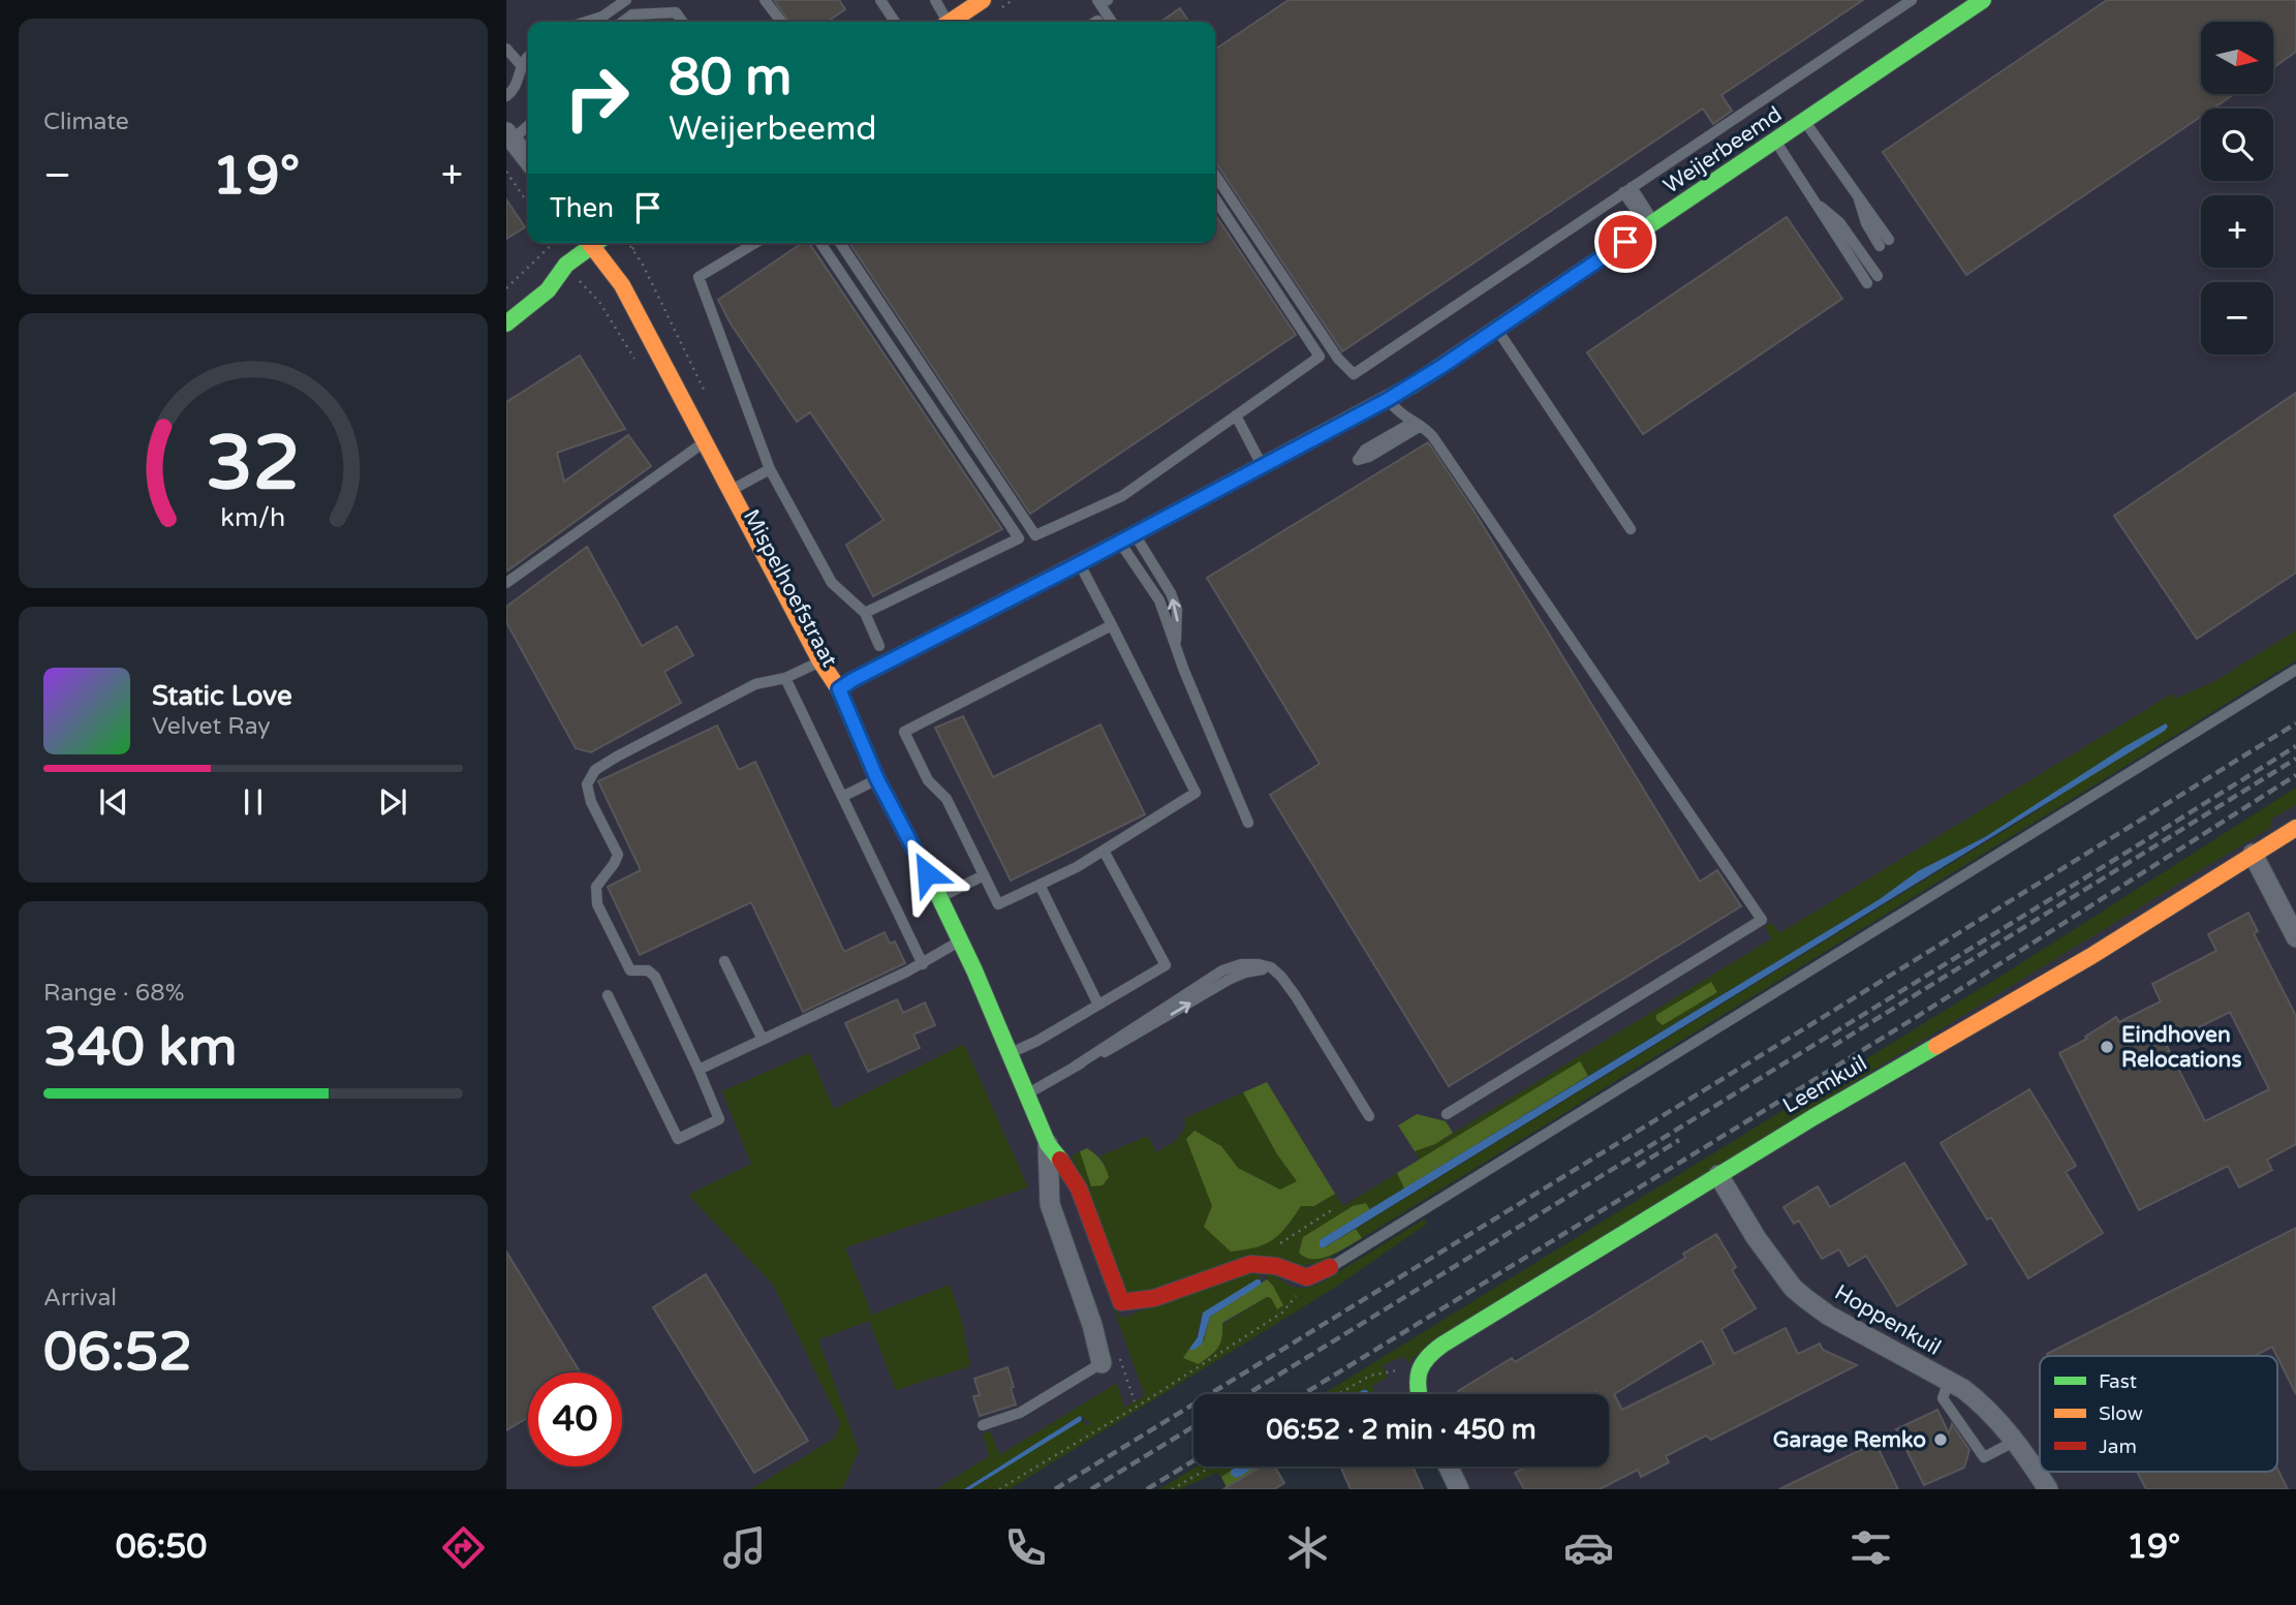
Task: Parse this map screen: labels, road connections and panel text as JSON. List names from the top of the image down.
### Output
{
  "streets": {
    "street": [
      "Weijerbeemd",
      "Mispelhoefstraat",
      "Leemkuil",
      "Hoppenkuil"
    ]
  },
  "crossings": [
    ["Weijerbeemd", "Mispelhoefstraat"],
    ["Leemkuil", "Hoppenkuil"]
  ],
  "places": ["Eindhoven Relocations", "Garage Remko"],
  "legend": ["Fast", "Slow", "Jam"],
  "north": "right",
  "page": {
    "tile": [
      "Climate",
      ["Range · 68%", "340 km"],
      ["Arrival", "06:52"]
    ],
    "map_buttons": ["+", "−"],
    "turn": ["80 m", "Weijerbeemd"],
    "heat": ["−", "19°", "+"],
    "then": "Then",
    "song": ["Static Love", "Velvet Ray"],
    "limit": "40",
    "trip": "06:52 · 2 min · 450 m",
    "tabs": ["06:50", "19°"],
    "gauge": ["32", "km/h"]
  }
}
